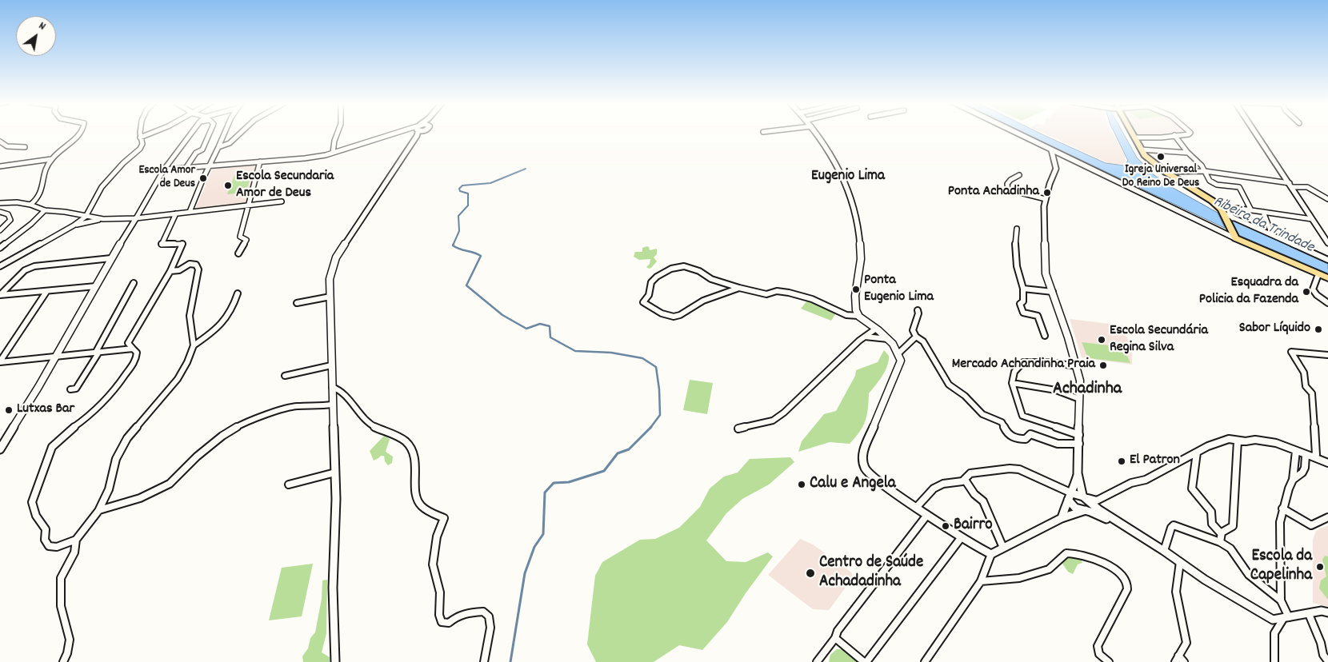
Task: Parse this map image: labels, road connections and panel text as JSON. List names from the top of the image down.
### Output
{
  "districts": ["Eugenio Lima", "Achadinha"],
  "water": ["Ribeira da Trindade"],
  "places": [
    "Igreja Universal Do Reino De Deus",
    "Escola Amor de Deus",
    "Escola Secundaria Amor de Deus",
    "Ponta Achadinha",
    "Ponta Eugenio Lima",
    "Esquadra da Policia da Fazenda",
    "Sabor Líquido",
    "Escola Secundária Regina Silva",
    "Mercado Achandinha Praia",
    "Lutxas Bar",
    "El Patron",
    "Calu e Angela",
    "Bairro",
    "Escola da Capelinha",
    "Centro de Saúde Achadadinha"
  ],
  "north": "top right"
}
